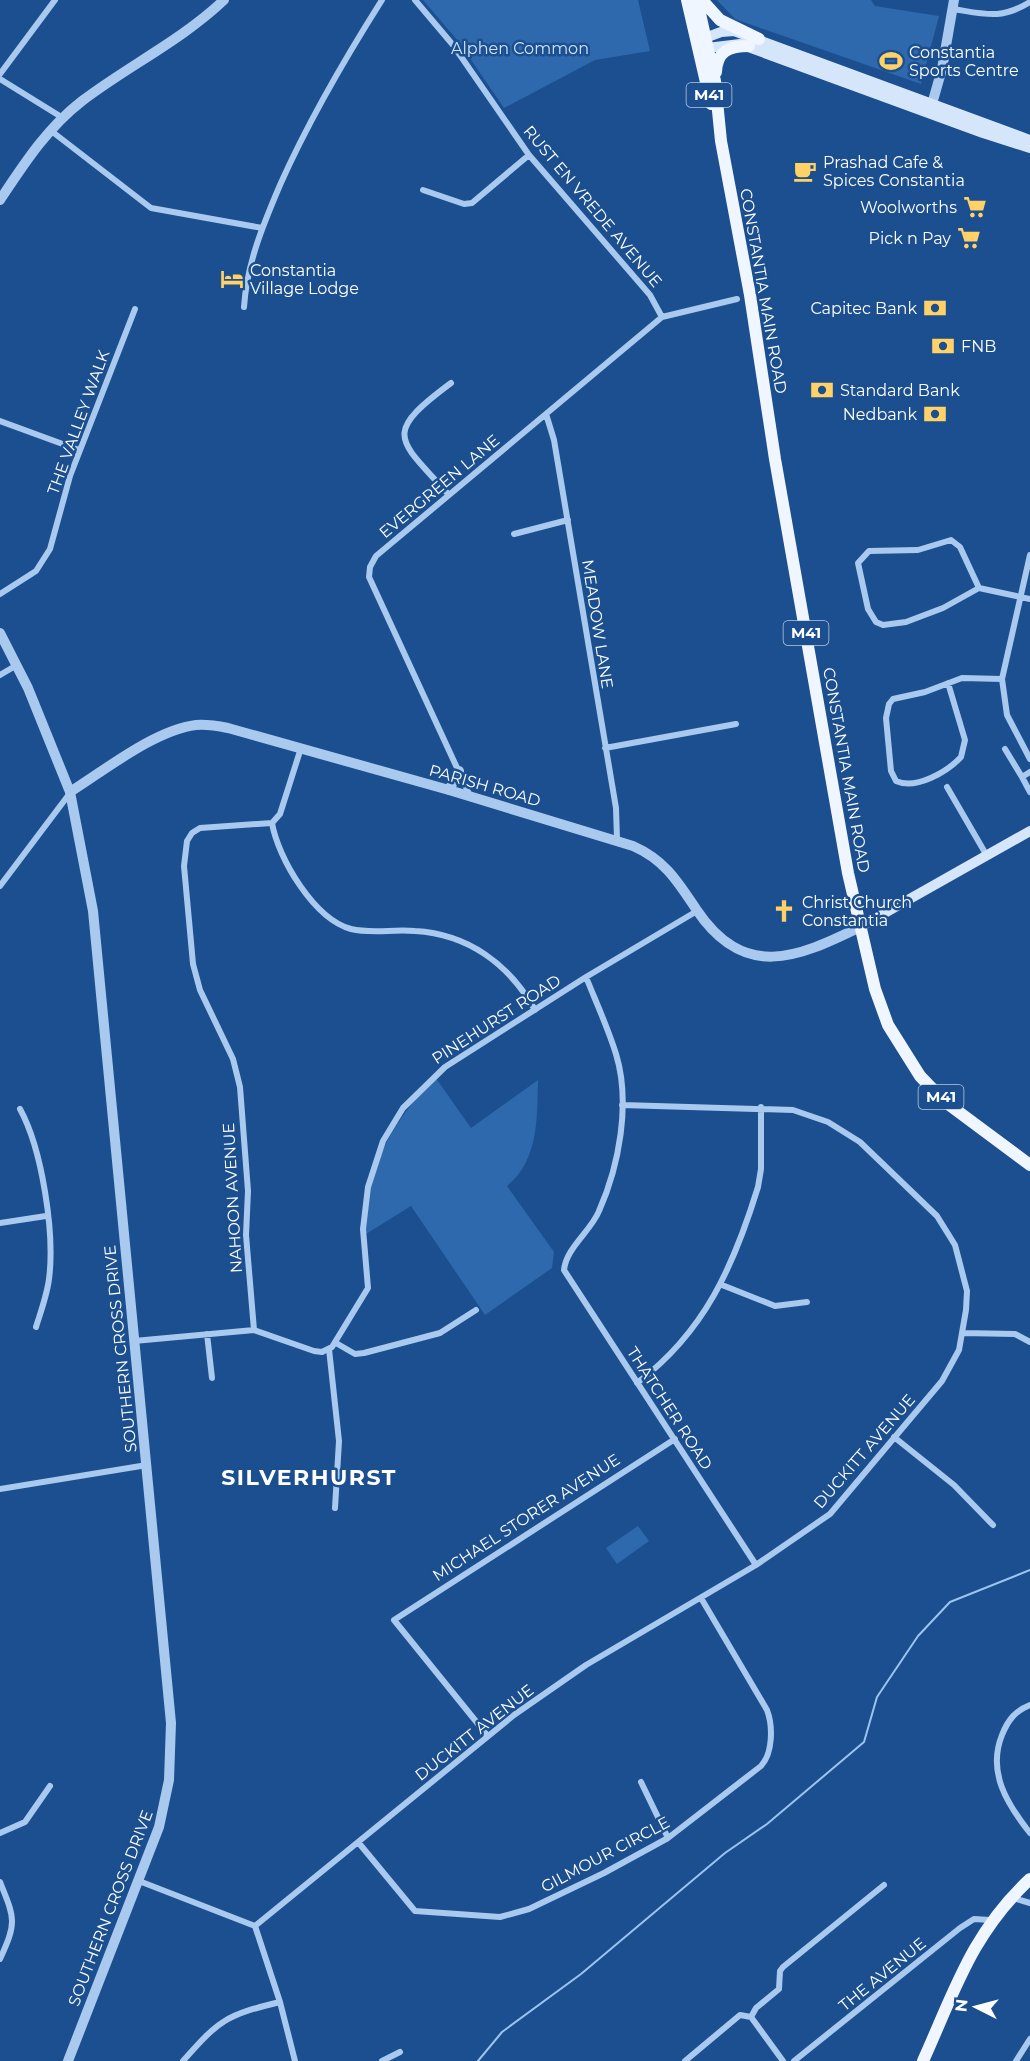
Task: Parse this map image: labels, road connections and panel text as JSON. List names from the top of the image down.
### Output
{
  "streets": {
    "main road": ["M41", "CONSTANTIA MAIN ROAD"],
    "street": [
      "RUST EN VREDE AVENUE",
      "THE VALLEY WALK",
      "EVERGREEN LANE",
      "MEADOW LANE",
      "PARISH ROAD",
      "PINEHURST ROAD",
      "NAHOON AVENUE",
      "SOUTHERN CROSS DRIVE",
      "THATCHER ROAD",
      "DUCKITT AVENUE",
      "MICHAEL STORER AVENUE",
      "GILMOUR CIRCLE",
      "THE AVENUE"
    ]
  },
  "crossings": [
    ["RUST EN VREDE AVENUE", "EVERGREEN LANE"],
    ["CONSTANTIA MAIN ROAD", "PARISH ROAD"],
    ["EVERGREEN LANE", "MEADOW LANE"],
    ["EVERGREEN LANE", "PARISH ROAD"],
    ["MEADOW LANE", "PARISH ROAD"],
    ["PARISH ROAD", "PINEHURST ROAD"],
    ["PARISH ROAD", "SOUTHERN CROSS DRIVE"],
    ["THATCHER ROAD", "DUCKITT AVENUE"],
    ["THATCHER ROAD", "MICHAEL STORER AVENUE"],
    ["DUCKITT AVENUE", "MICHAEL STORER AVENUE"],
    ["DUCKITT AVENUE", "GILMOUR CIRCLE"]
  ],
  "districts": ["SILVERHURST"],
  "parks": ["Alphen Common"],
  "places": {
    "sports": ["Constantia Sports Centre"],
    "cafe": ["Prashad Cafe & Spices Constantia"],
    "supermarket": ["Woolworths", "Pick n Pay"],
    "hotel": ["Constantia Village Lodge"],
    "bank": [
      "Capitec Bank",
      "FNB",
      "Standard Bank",
      "Nedbank"
    ],
    "church": ["Christ Church Constantia"]
  },
  "north": "left"
}
